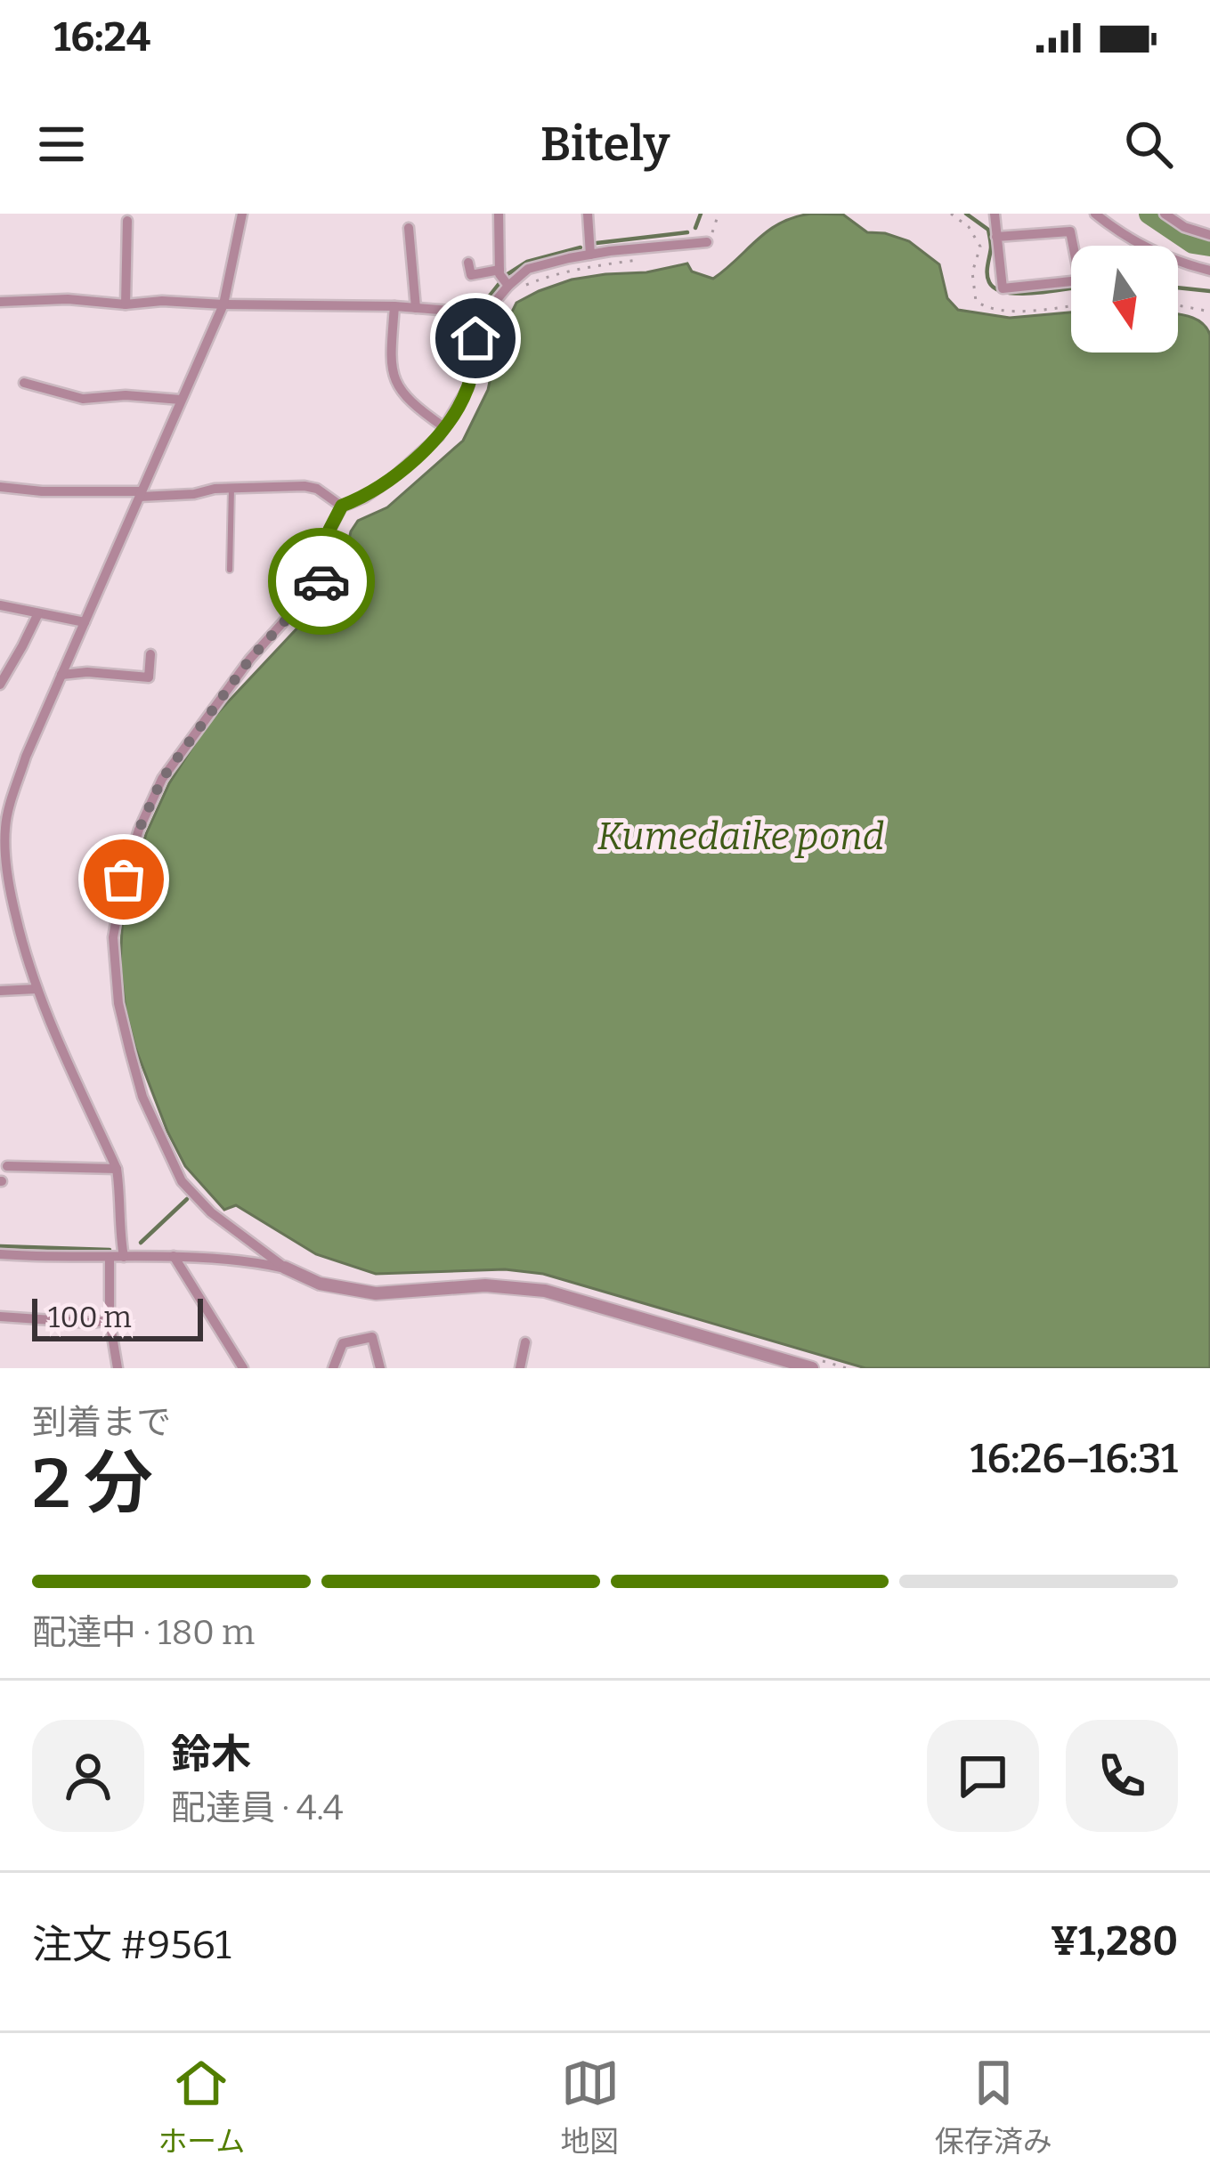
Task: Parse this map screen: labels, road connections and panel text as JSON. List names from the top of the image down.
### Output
{
  "water": ["Kumedaike pond"],
  "scale_bar": "100 m",
  "north": "bottom",
  "page": {
    "status": "16:24",
    "header": "Bitely",
    "scale": "100 m",
    "heading": ["2 分", "到着まで", "16:26–16:31"],
    "panel": [
      "鈴木",
      "配達員 · 4.4",
      "注文 #9561",
      "¥1,280"
    ],
    "bar": "配達中 · 180 m",
    "tabs": ["ホーム", "地図", "保存済み"]
  }
}
